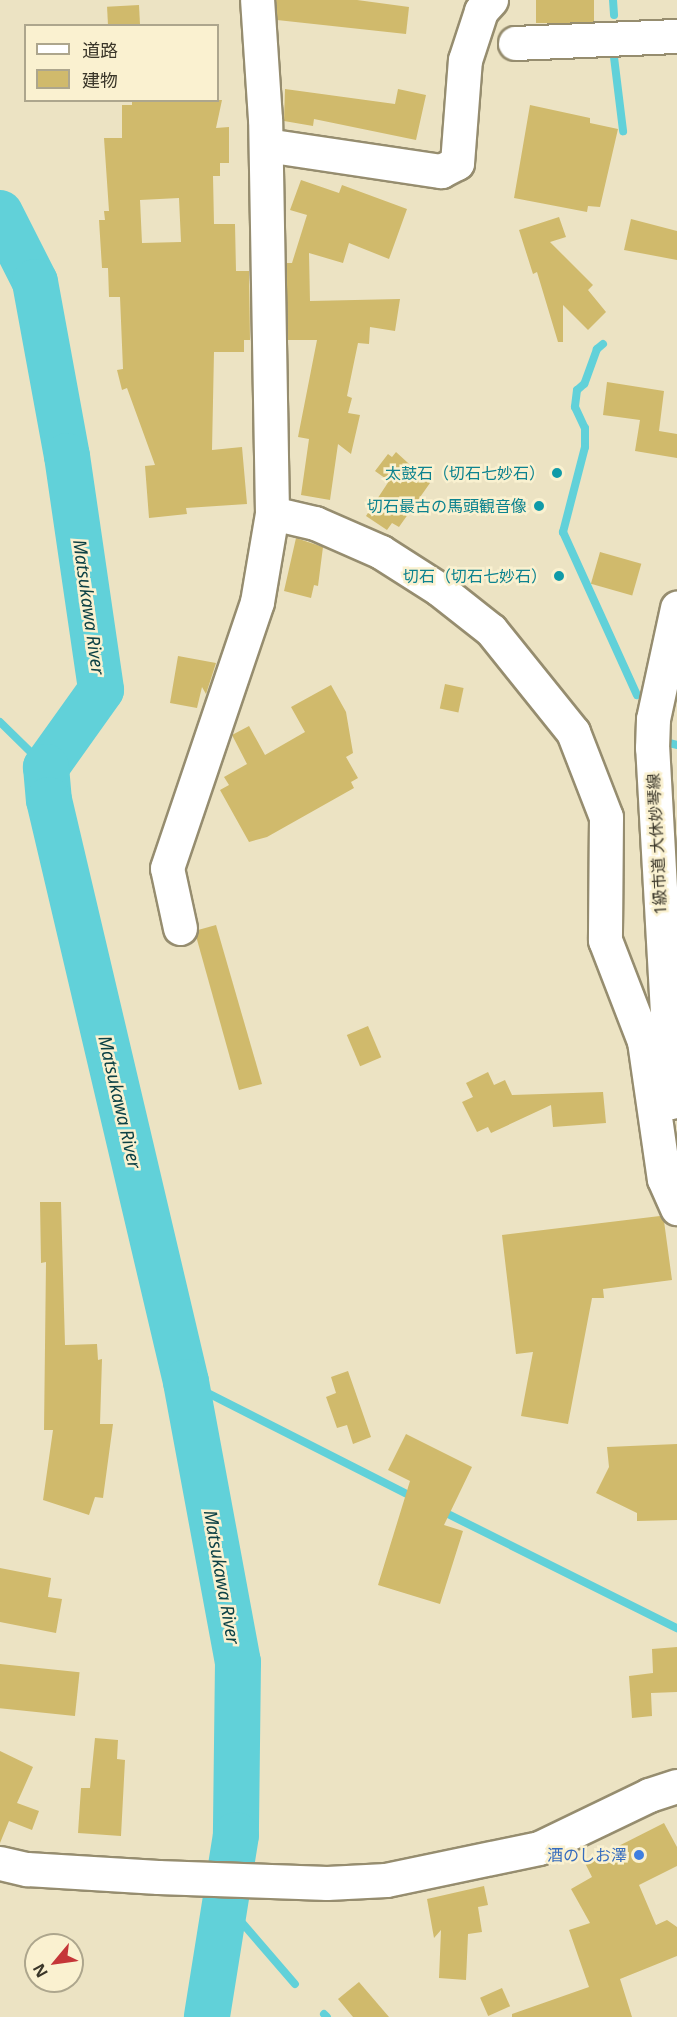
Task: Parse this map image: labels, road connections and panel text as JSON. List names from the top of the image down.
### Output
{
  "streets": {
    "street": ["1級市道 大休妙琴線"]
  },
  "water": ["Matsukawa River"],
  "places": [
    "太鼓石（切石七妙石）",
    "切石最古の馬頭観音像",
    "切石（切石七妙石）",
    "酒のしお澤"
  ],
  "legend": ["道路", "建物"],
  "north": "bottom left"
}
